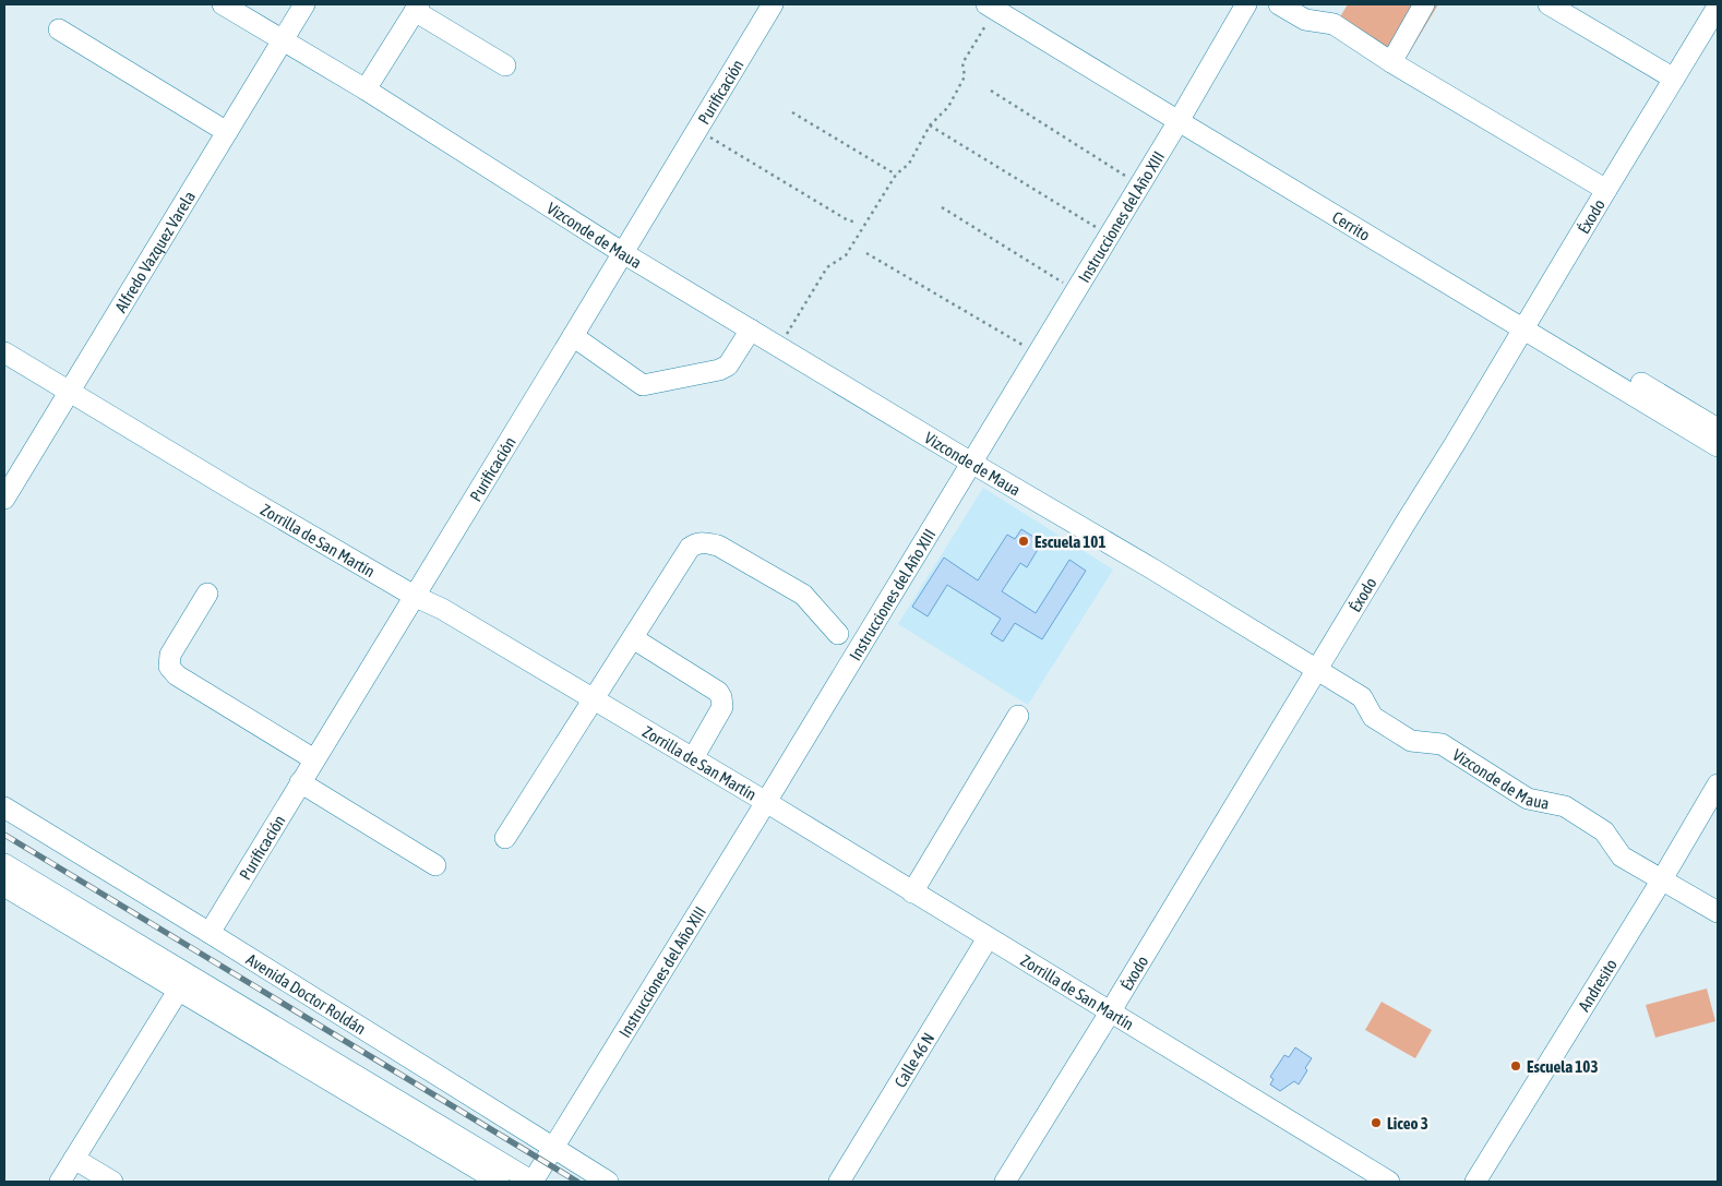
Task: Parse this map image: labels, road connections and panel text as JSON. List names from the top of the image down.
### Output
{
  "streets": {
    "street": [
      "Purificación",
      "Instrucciones del Año XIII",
      "Éxodo",
      "Cerrito",
      "Vizconde de Maua",
      "Alfredo Vazquez Varela",
      "Zorrilla de San Martín",
      "Andresito",
      "Avenida Doctor Roldán",
      "Calle 46 N"
    ]
  },
  "crossings": [
    ["Purificación", "Vizconde de Maua"],
    ["Purificación", "Zorrilla de San Martín"],
    ["Purificación", "Avenida Doctor Roldán"],
    ["Instrucciones del Año XIII", "Cerrito"],
    ["Instrucciones del Año XIII", "Vizconde de Maua"],
    ["Instrucciones del Año XIII", "Zorrilla de San Martín"],
    ["Instrucciones del Año XIII", "Avenida Doctor Roldán"],
    ["Éxodo", "Cerrito"],
    ["Éxodo", "Vizconde de Maua"],
    ["Éxodo", "Zorrilla de San Martín"],
    ["Vizconde de Maua", "Alfredo Vazquez Varela"],
    ["Vizconde de Maua", "Andresito"],
    ["Alfredo Vazquez Varela", "Zorrilla de San Martín"],
    ["Zorrilla de San Martín", "Calle 46 N"]
  ],
  "places": ["Escuela 101", "Escuela 103", "Liceo 3"]
}
